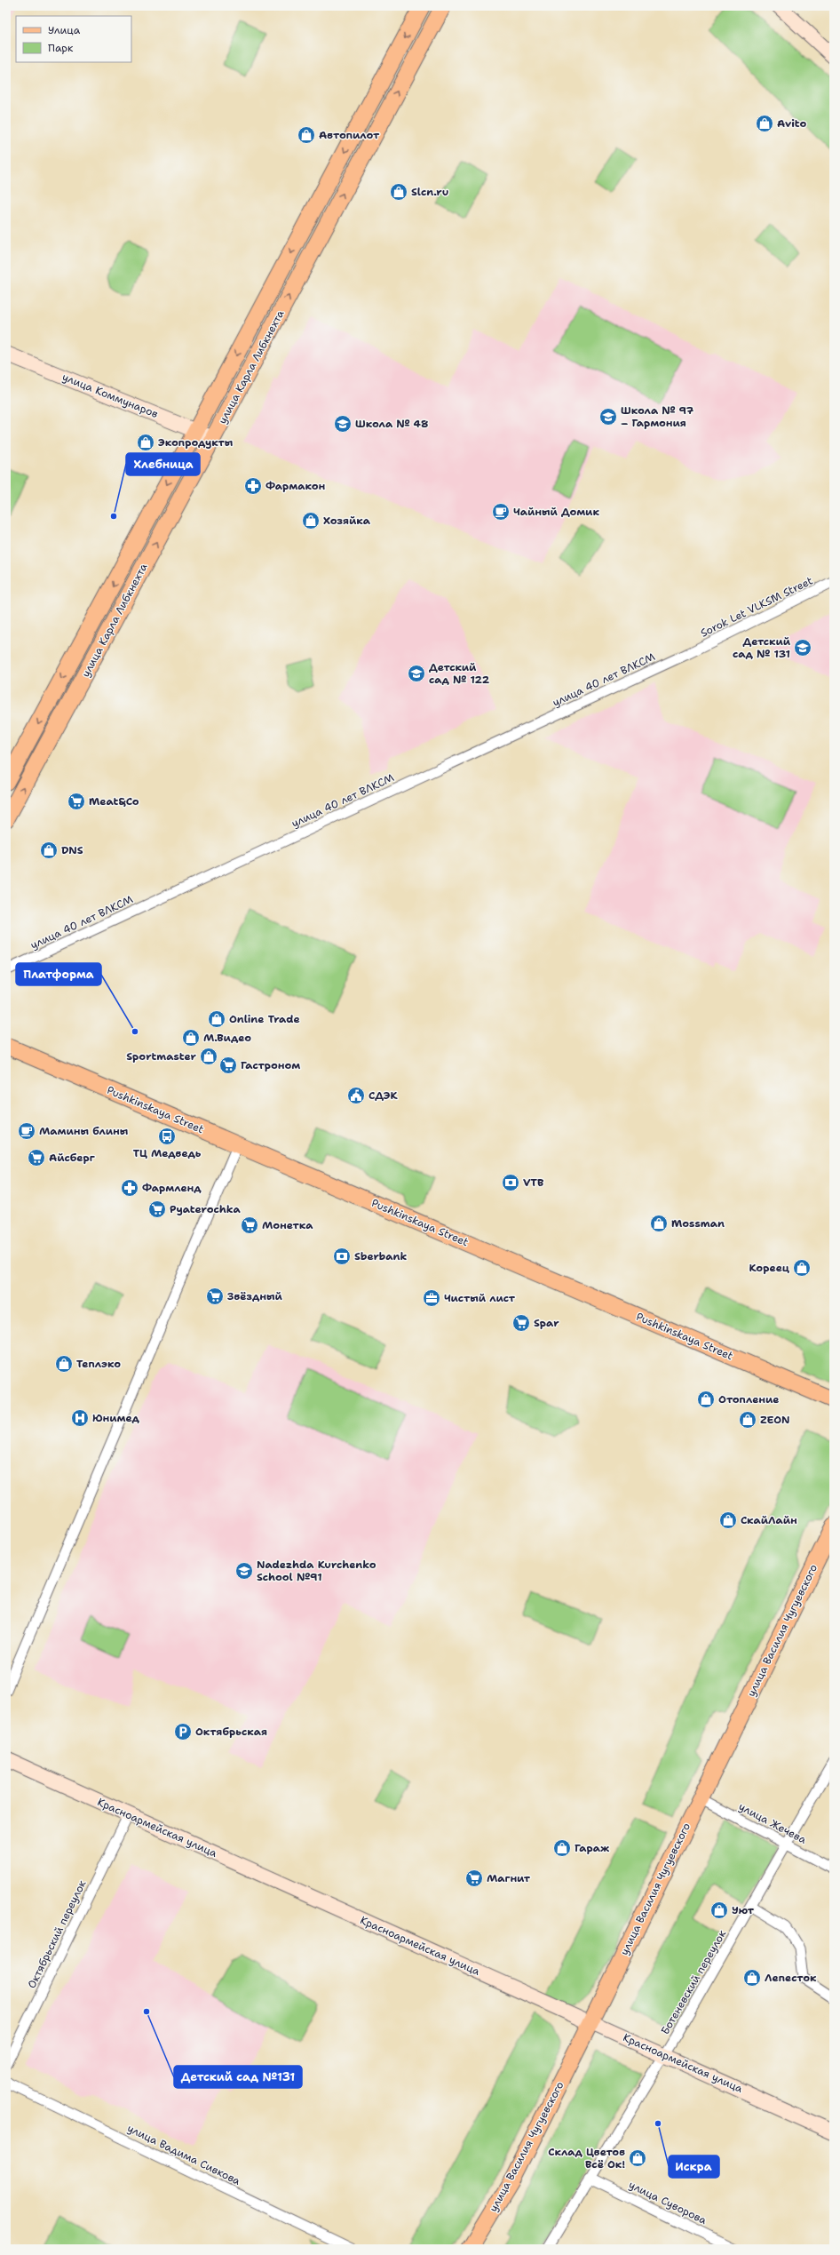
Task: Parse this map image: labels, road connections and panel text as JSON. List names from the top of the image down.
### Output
{
  "streets": {
    "main road": ["улица Карла Либкнехта", "Pushkinskaya Street", "улица Василия Чугуевского"],
    "street": [
      "улица Коммунаров",
      "Sorok Let VLKSM Street",
      "улица Жечева",
      "Красноармейская улица",
      "Октябрьский переулок",
      "Ботеневский переулок",
      "улица Вадима Сивкова",
      "улица Суворова"
    ]
  },
  "crossings": [
    ["улица Карла Либкнехта", "улица Коммунаров"],
    ["улица Василия Чугуевского", "улица Жечева"],
    ["улица Василия Чугуевского", "Красноармейская улица"],
    ["улица Жечева", "Ботеневский переулок"],
    ["Красноармейская улица", "Октябрьский переулок"],
    ["Красноармейская улица", "Ботеневский переулок"],
    ["Ботеневский переулок", "улица Суворова"]
  ],
  "places": {
    "shop": [
      "Avito",
      "Автопилот",
      "Slcn.ru",
      "Экопродукты",
      "Хозяйка",
      "DNS",
      "Online Trade",
      "М.Видео",
      "Sportmaster",
      "Mossman",
      "Кореец",
      "Теплэко",
      "Отопление",
      "ZEON",
      "СкайЛайн",
      "Гараж",
      "Уют",
      "Лепесток",
      "Склад Цветов Всё Ок!"
    ],
    "school or university": [
      "Школа № 97 – Гармония",
      "Школа № 48",
      "Детский сад № 131",
      "Детский сад № 122",
      "Nadezhda Kurchenko School №91"
    ],
    "pharmacy": ["Фармакон", "Фармленд"],
    "cafe": ["Чайный Домик", "Мамины блины"],
    "other": [
      "Хлебница",
      "Платформа",
      "Детский сад №131",
      "Искра"
    ],
    "supermarket": [
      "Meat&Co",
      "Гастроном",
      "Айсберг",
      "Pyaterochka",
      "Монетка",
      "Звёздный",
      "Spar",
      "Магнит"
    ],
    "public building": ["СДЭК"],
    "bus stop": ["ТЦ Медведь"],
    "bank": ["VTB", "Sberbank"],
    "office": ["Чистый лист"],
    "hospital": ["Юнимед"],
    "parking": ["Октябрьская"]
  },
  "legend": ["Улица", "Парк"]
}
